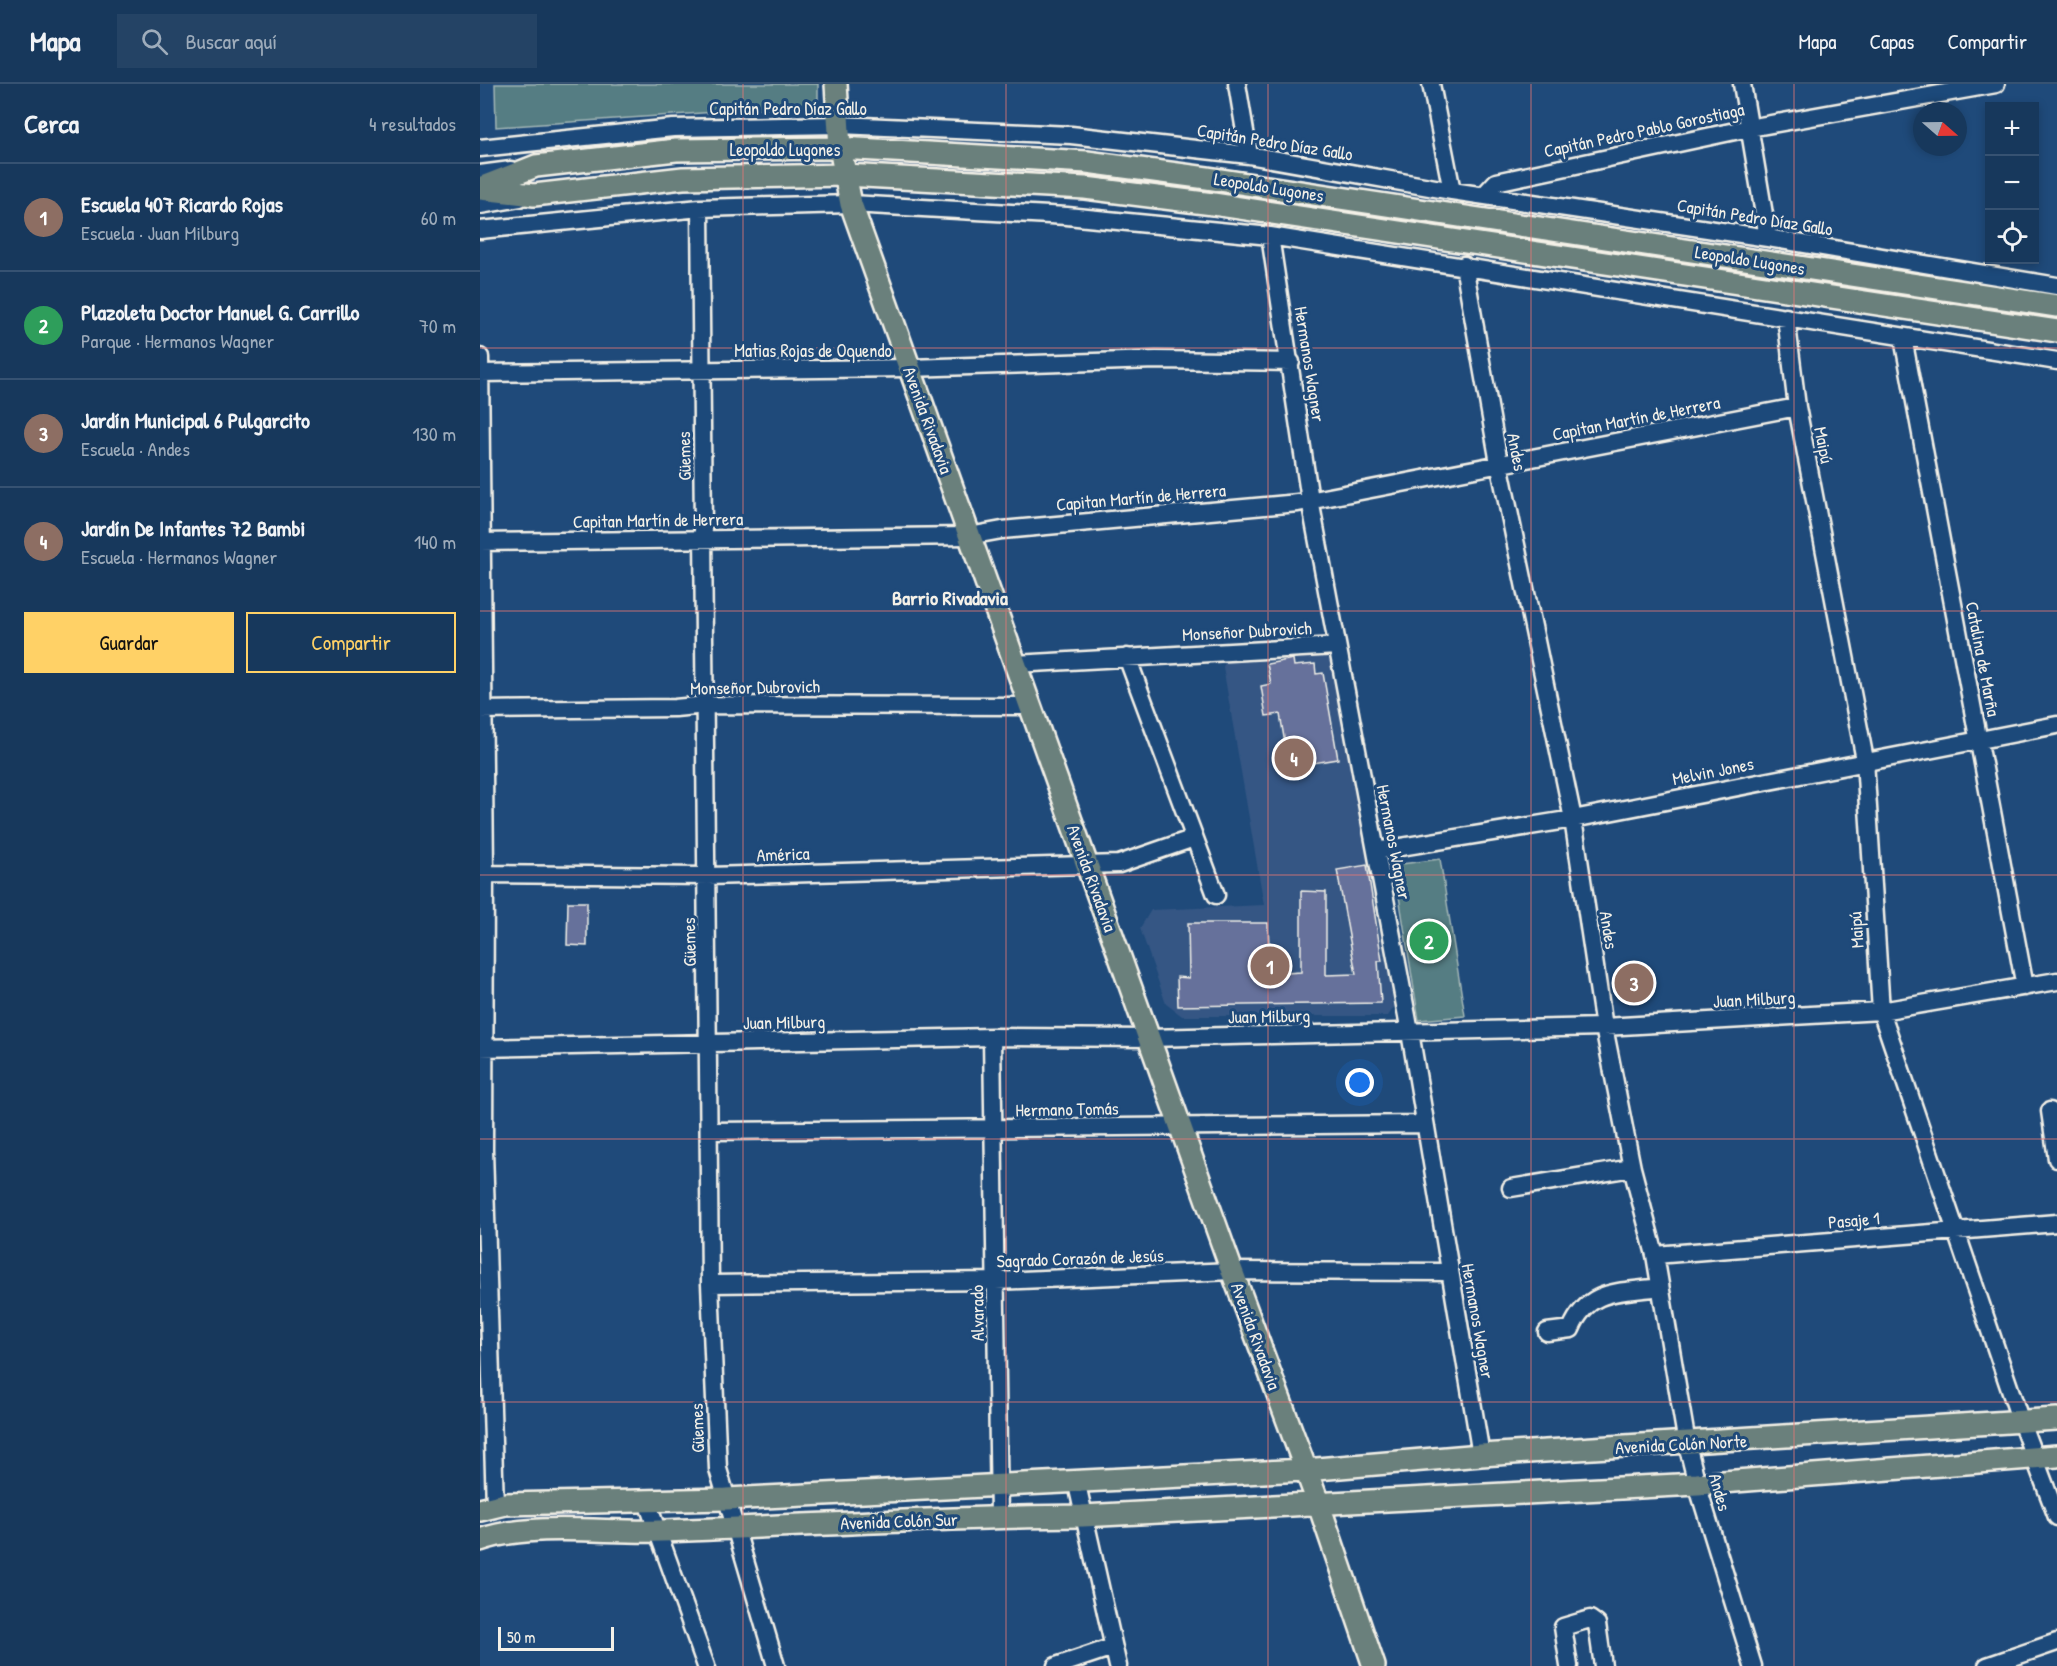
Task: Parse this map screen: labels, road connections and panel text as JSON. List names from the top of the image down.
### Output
{
  "streets": {
    "main road": [
      "Leopoldo Lugones",
      "Avenida Rivadavia",
      "Avenida Colón Norte",
      "Avenida Colón Sur"
    ],
    "street": [
      "Capitán Pedro Díaz Gallo",
      "Capitán Pedro Pablo Gorostiaga",
      "Matias Rojas de Oquendo",
      "Hermanos Wagner",
      "Capitan Martín de Herrera",
      "Maipú",
      "Andes",
      "Güemes",
      "Monseñor Dubrovich",
      "Catalina de Marña",
      "Melvin Jones",
      "América",
      "Juan Milburg",
      "Hermano Tomás",
      "Pasaje 1",
      "Sagrado Corazón de Jesús",
      "Alvarado"
    ]
  },
  "crossings": [
    ["Capitán Pedro Díaz Gallo", "Capitán Pedro Pablo Gorostiaga"],
    ["Capitán Pedro Díaz Gallo", "Avenida Rivadavia"],
    ["Leopoldo Lugones", "Avenida Rivadavia"],
    ["Matias Rojas de Oquendo", "Hermanos Wagner"],
    ["Matias Rojas de Oquendo", "Avenida Rivadavia"],
    ["Matias Rojas de Oquendo", "Güemes"],
    ["Hermanos Wagner", "Capitan Martín de Herrera"],
    ["Hermanos Wagner", "Monseñor Dubrovich"],
    ["Hermanos Wagner", "Melvin Jones"],
    ["Hermanos Wagner", "Juan Milburg"],
    ["Hermanos Wagner", "Hermano Tomás"],
    ["Hermanos Wagner", "Sagrado Corazón de Jesús"],
    ["Hermanos Wagner", "Avenida Colón Norte"],
    ["Capitan Martín de Herrera", "Avenida Rivadavia"],
    ["Capitan Martín de Herrera", "Maipú"],
    ["Capitan Martín de Herrera", "Andes"],
    ["Capitan Martín de Herrera", "Güemes"],
    ["Avenida Rivadavia", "Monseñor Dubrovich"],
    ["Avenida Rivadavia", "América"],
    ["Avenida Rivadavia", "Juan Milburg"],
    ["Avenida Rivadavia", "Hermano Tomás"],
    ["Avenida Rivadavia", "Sagrado Corazón de Jesús"],
    ["Avenida Rivadavia", "Avenida Colón Norte"],
    ["Avenida Rivadavia", "Avenida Colón Sur"],
    ["Maipú", "Melvin Jones"],
    ["Maipú", "Juan Milburg"],
    ["Maipú", "Pasaje 1"],
    ["Maipú", "Avenida Colón Norte"],
    ["Andes", "Melvin Jones"],
    ["Andes", "Juan Milburg"],
    ["Andes", "Pasaje 1"],
    ["Andes", "Avenida Colón Norte"],
    ["Güemes", "Monseñor Dubrovich"],
    ["Güemes", "América"],
    ["Güemes", "Juan Milburg"],
    ["Güemes", "Hermano Tomás"],
    ["Güemes", "Sagrado Corazón de Jesús"],
    ["Güemes", "Avenida Colón Sur"],
    ["Catalina de Marña", "Melvin Jones"],
    ["Catalina de Marña", "Juan Milburg"],
    ["Juan Milburg", "Alvarado"],
    ["Hermano Tomás", "Alvarado"],
    ["Sagrado Corazón de Jesús", "Alvarado"],
    ["Alvarado", "Avenida Colón Sur"],
    ["Avenida Colón Norte", "Avenida Colón Sur"]
  ],
  "districts": ["Barrio Rivadavia"],
  "scale_bar": "50 m",
  "north": "right",
  "page": {
    "header": "Mapa",
    "search": "Buscar aquí",
    "nav": ["Mapa", "Capas", "Compartir"],
    "heading": ["Cerca", "4 resultados"],
    "map_buttons": ["+", "−"],
    "list": [
      {
        "mark": "1",
        "name": "Escuela 407 Ricardo Rojas",
        "note": "Escuela · Juan Milburg",
        "value": "60 m"
      },
      {
        "mark": "2",
        "name": "Plazoleta Doctor Manuel G. Carrillo",
        "note": "Parque · Hermanos Wagner",
        "value": "70 m"
      },
      {
        "mark": "3",
        "name": "Jardín Municipal 6 Pulgarcito",
        "note": "Escuela · Andes",
        "value": "130 m"
      },
      {
        "mark": "4",
        "name": "Jardín De Infantes 72 Bambi",
        "note": "Escuela · Hermanos Wagner",
        "value": "140 m"
      }
    ],
    "buttons": ["Guardar", "Compartir"],
    "pins": [
      "4",
      "2",
      "1",
      "3"
    ],
    "scale": "50 m"
  }
}
